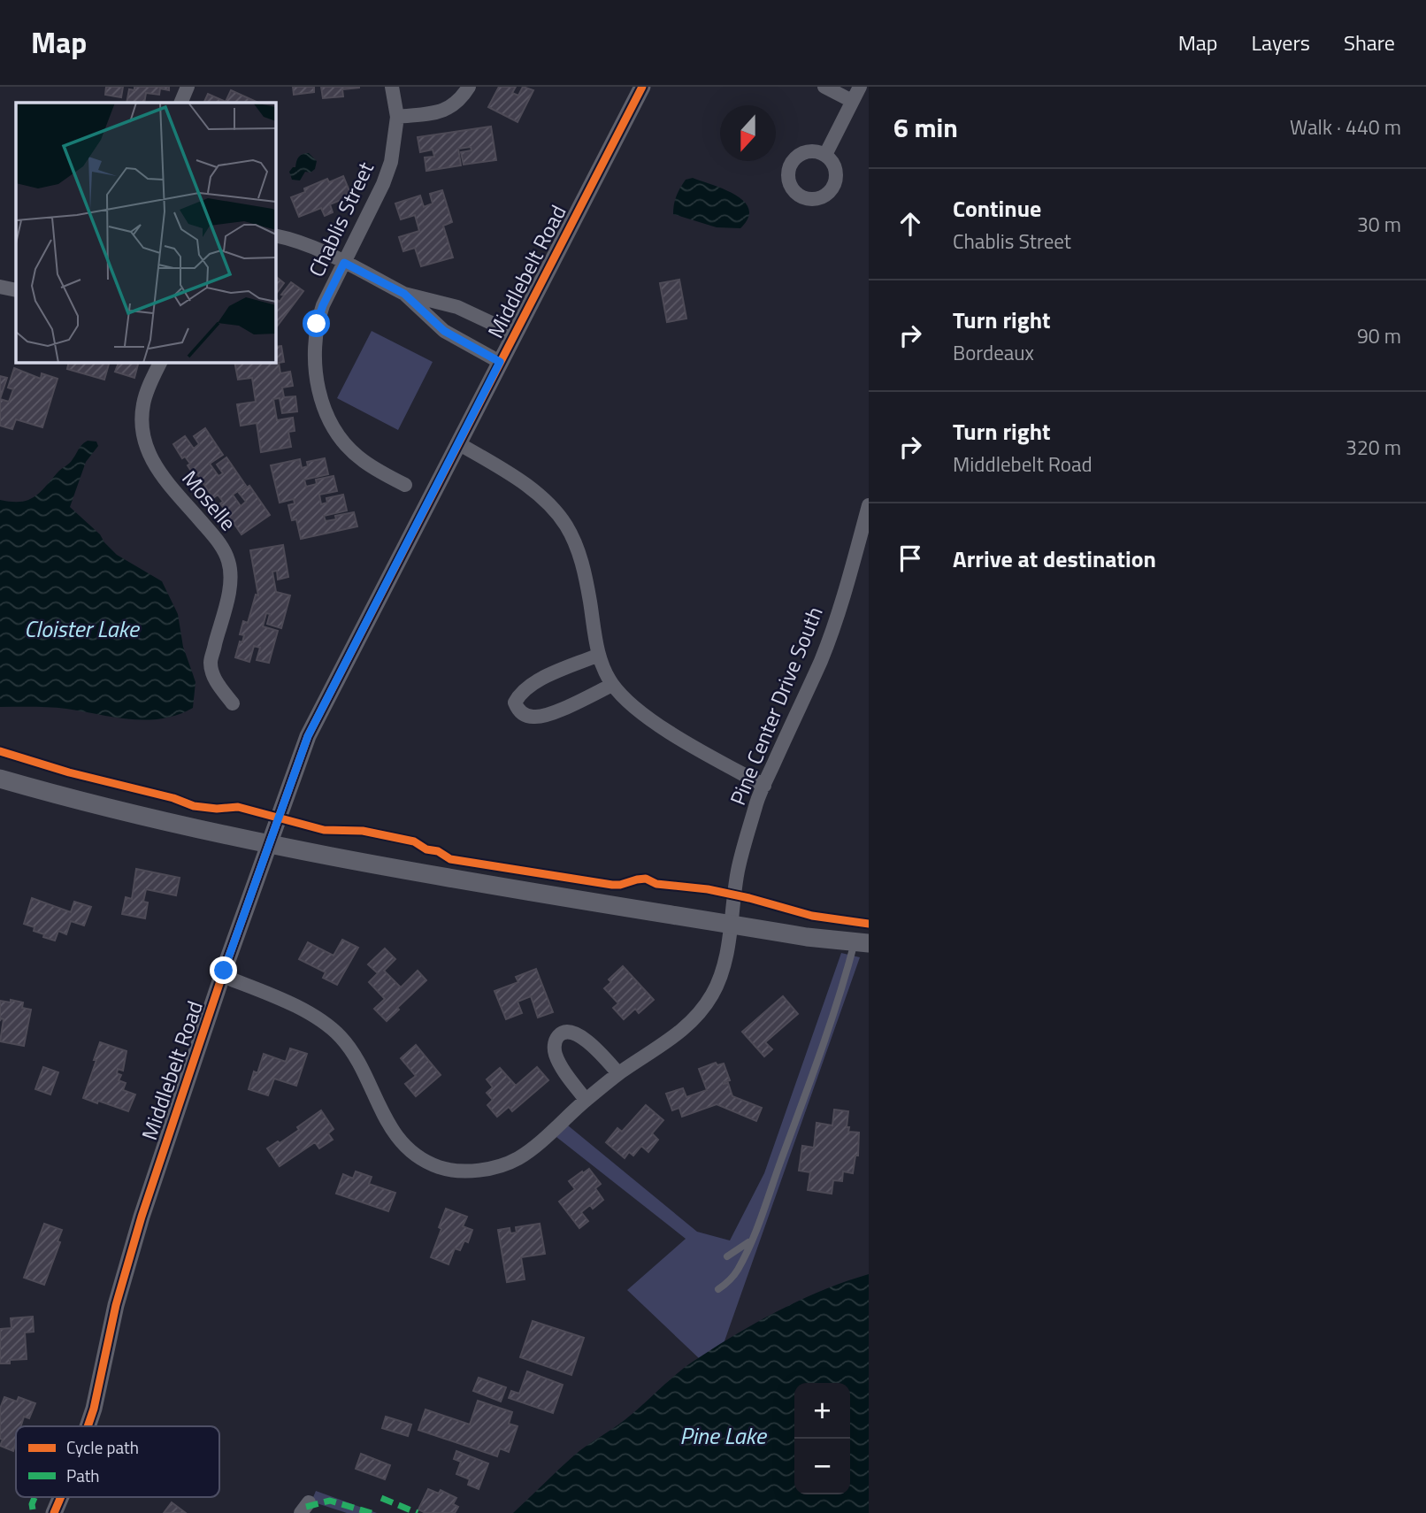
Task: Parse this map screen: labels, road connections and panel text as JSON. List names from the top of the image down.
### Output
{
  "streets": {
    "street": [
      "Chablis Street",
      "Middlebelt Road",
      "Moselle",
      "Pine Center Drive South"
    ]
  },
  "crossings": [
    ["Middlebelt Road", "Pine Center Drive South"]
  ],
  "water": ["Cloister Lake", "Pine Lake"],
  "legend": ["Cycle path", "Path"],
  "north": "bottom",
  "page": {
    "header": "Map",
    "nav": ["Map", "Layers", "Share"],
    "heading": ["6 min", "Walk · 440 m"],
    "list": [
      ["Continue", "Chablis Street", "30 m"],
      ["Turn right", "Bordeaux", "90 m"],
      ["Turn right", "Middlebelt Road", "320 m"],
      "Arrive at destination"
    ],
    "map_buttons": ["+", "−"]
  }
}
